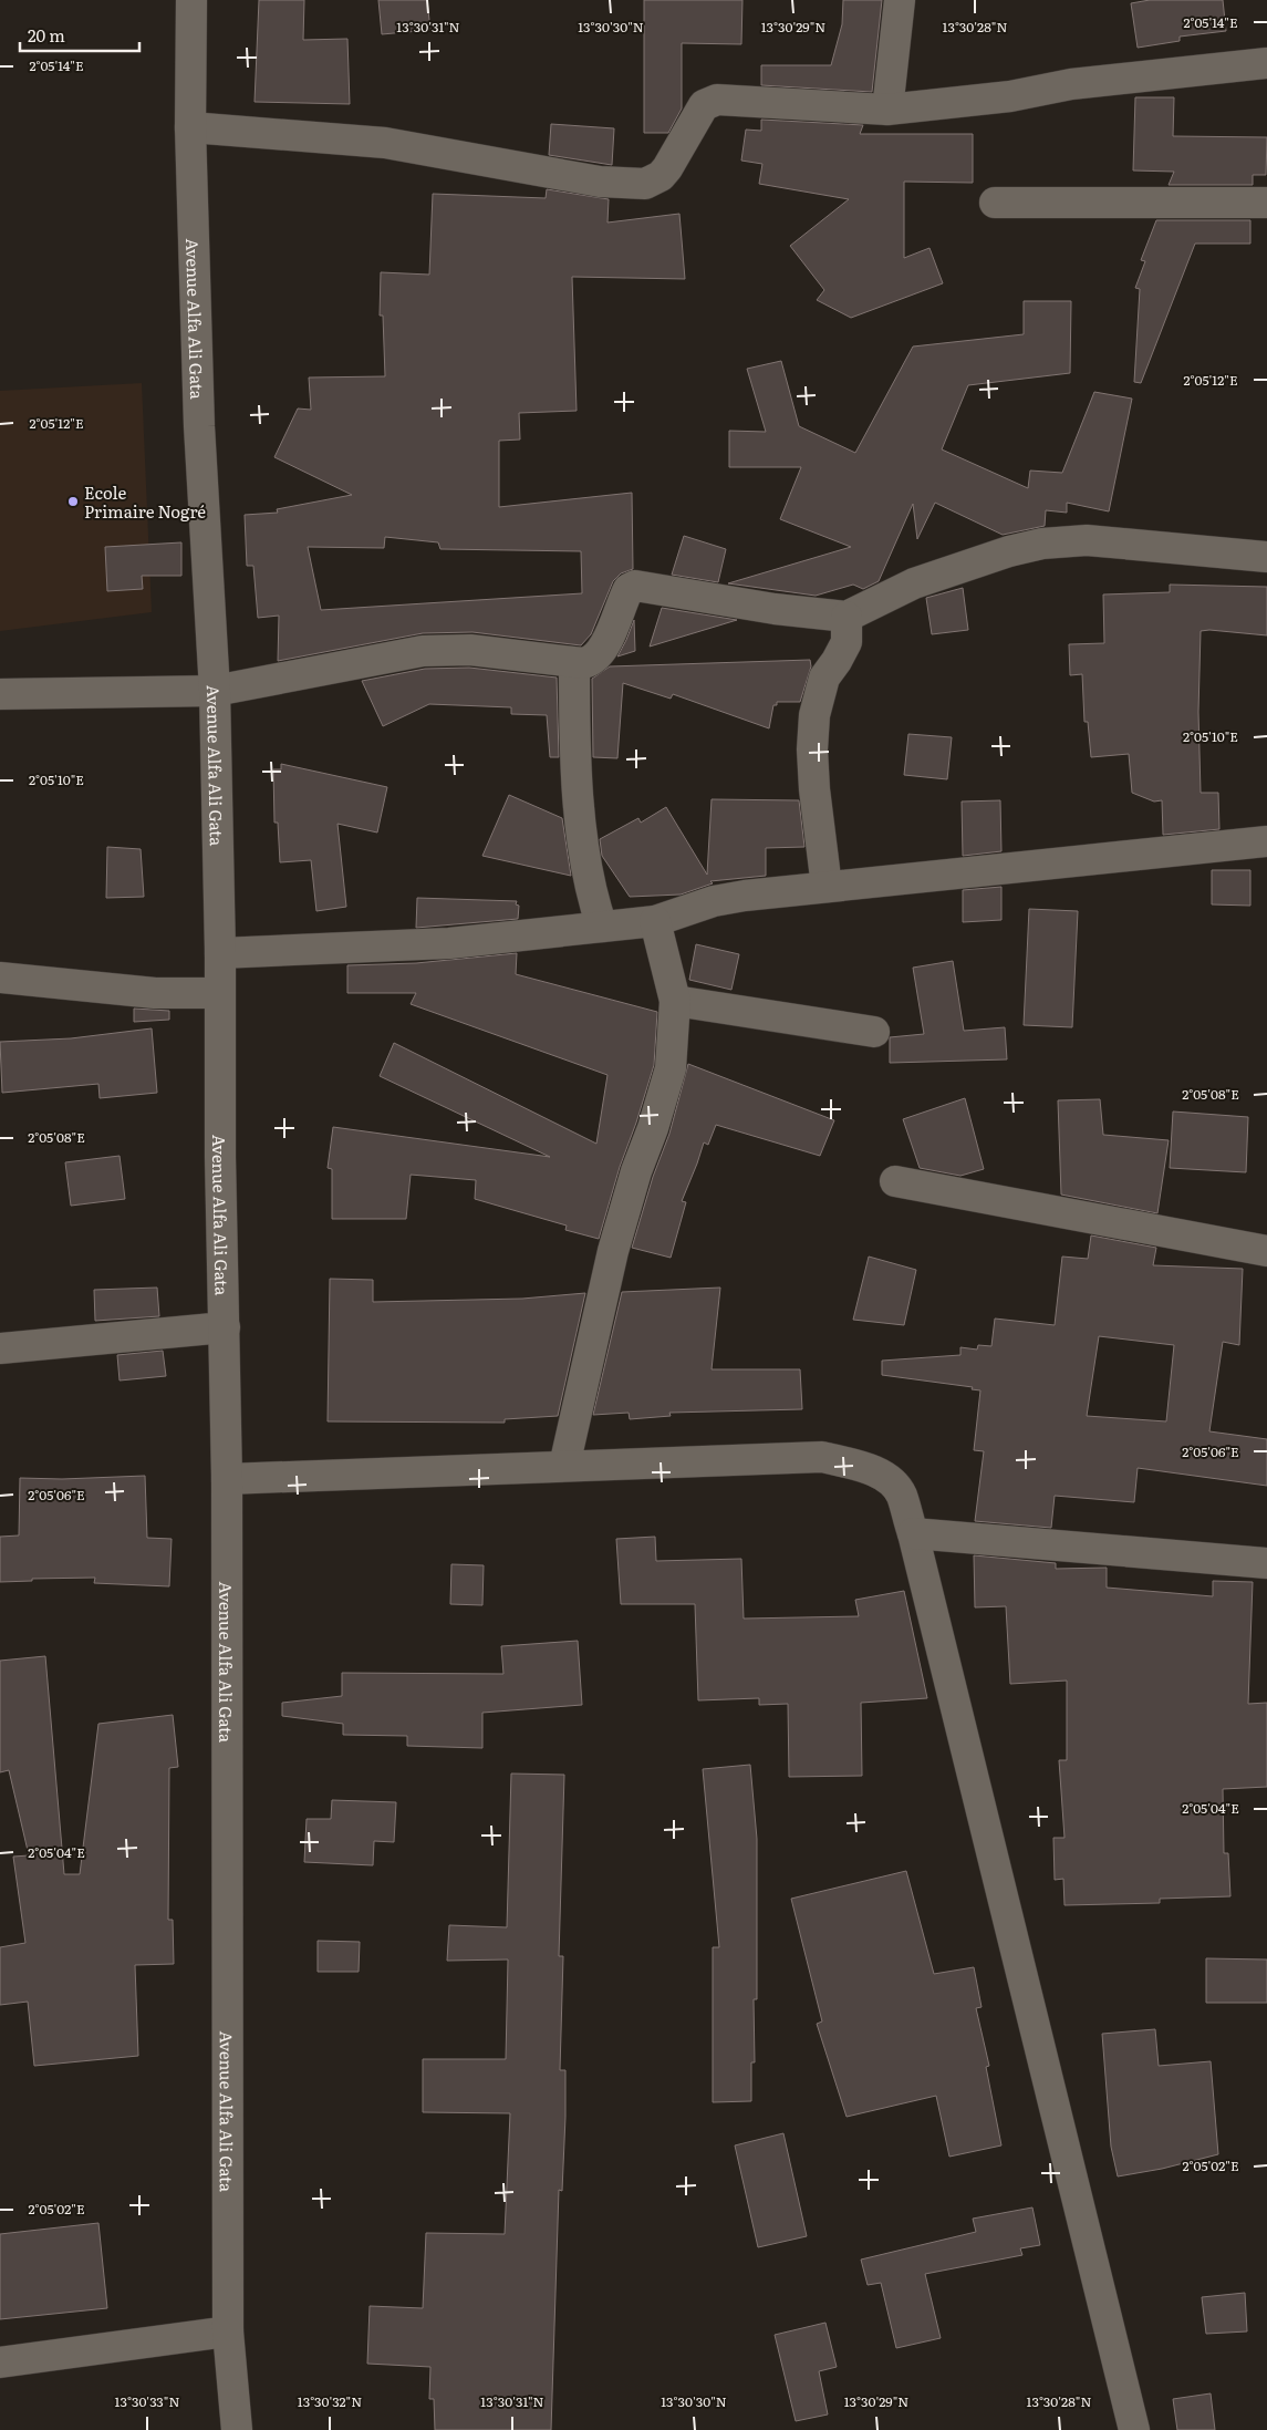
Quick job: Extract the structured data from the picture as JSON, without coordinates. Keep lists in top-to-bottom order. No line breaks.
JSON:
{"streets":{"street":["Avenue Alfa Ali Gata"]},"places":["Ecole Primaire Nogré"],"scale_bar":"20 m","coordinates":["2°05'14\"E","13°30'31\"N","13°30'30\"N","13°30'29\"N","13°30'28\"N","2°05'12\"E","2°05'10\"E","2°05'08\"E","2°05'06\"E","2°05'04\"E","2°05'02\"E","13°30'33\"N","13°30'32\"N"]}
